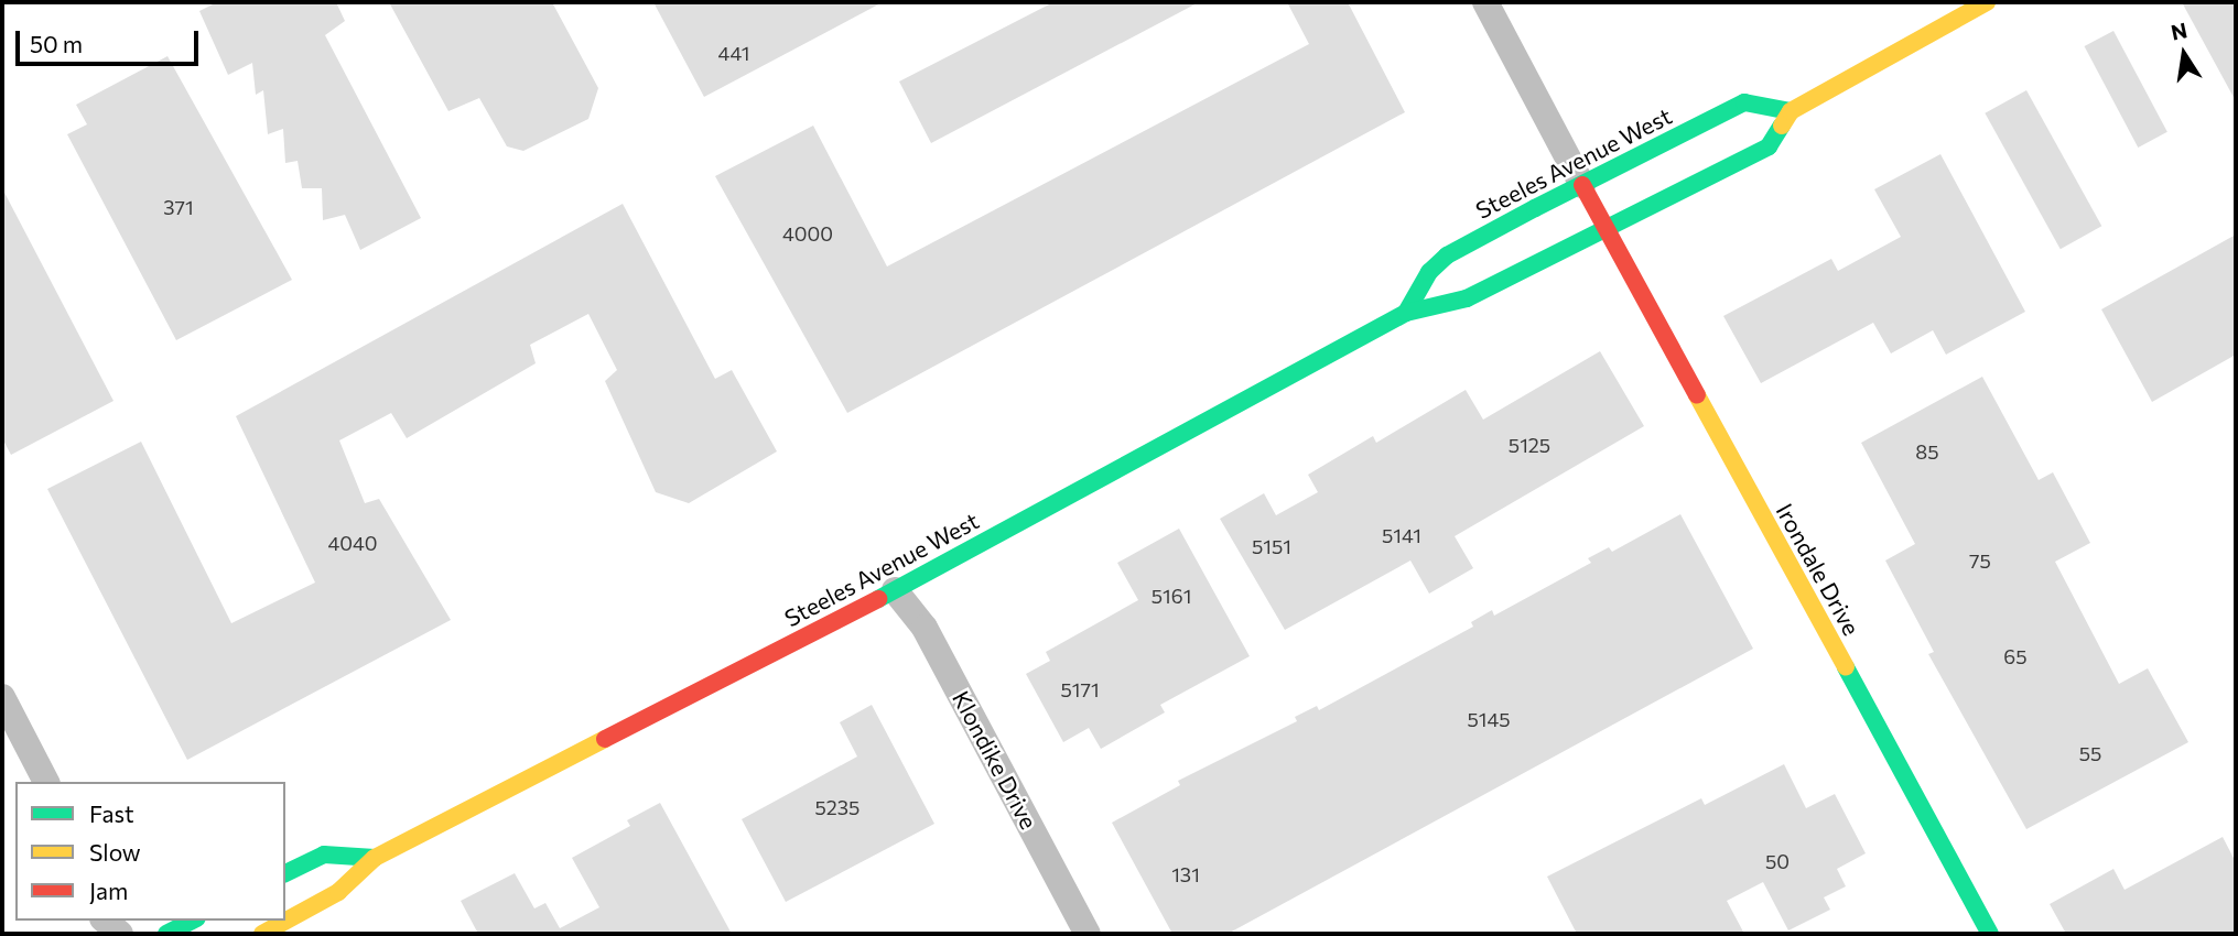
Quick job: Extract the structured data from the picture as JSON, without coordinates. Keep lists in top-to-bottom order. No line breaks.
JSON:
{"streets":{"main road":["Steeles Avenue West","Irondale Drive"],"street":["Klondike Drive"]},"crossings":[["Steeles Avenue West","Irondale Drive"],["Steeles Avenue West","Klondike Drive"]],"house_numbers":["441","371","4000","5125","85","5141","4040","5151","75","5161","65","5171","5145","55","5235","50","131"],"legend":["Fast","Slow","Jam"],"scale_bar":"50 m","north":"top"}
